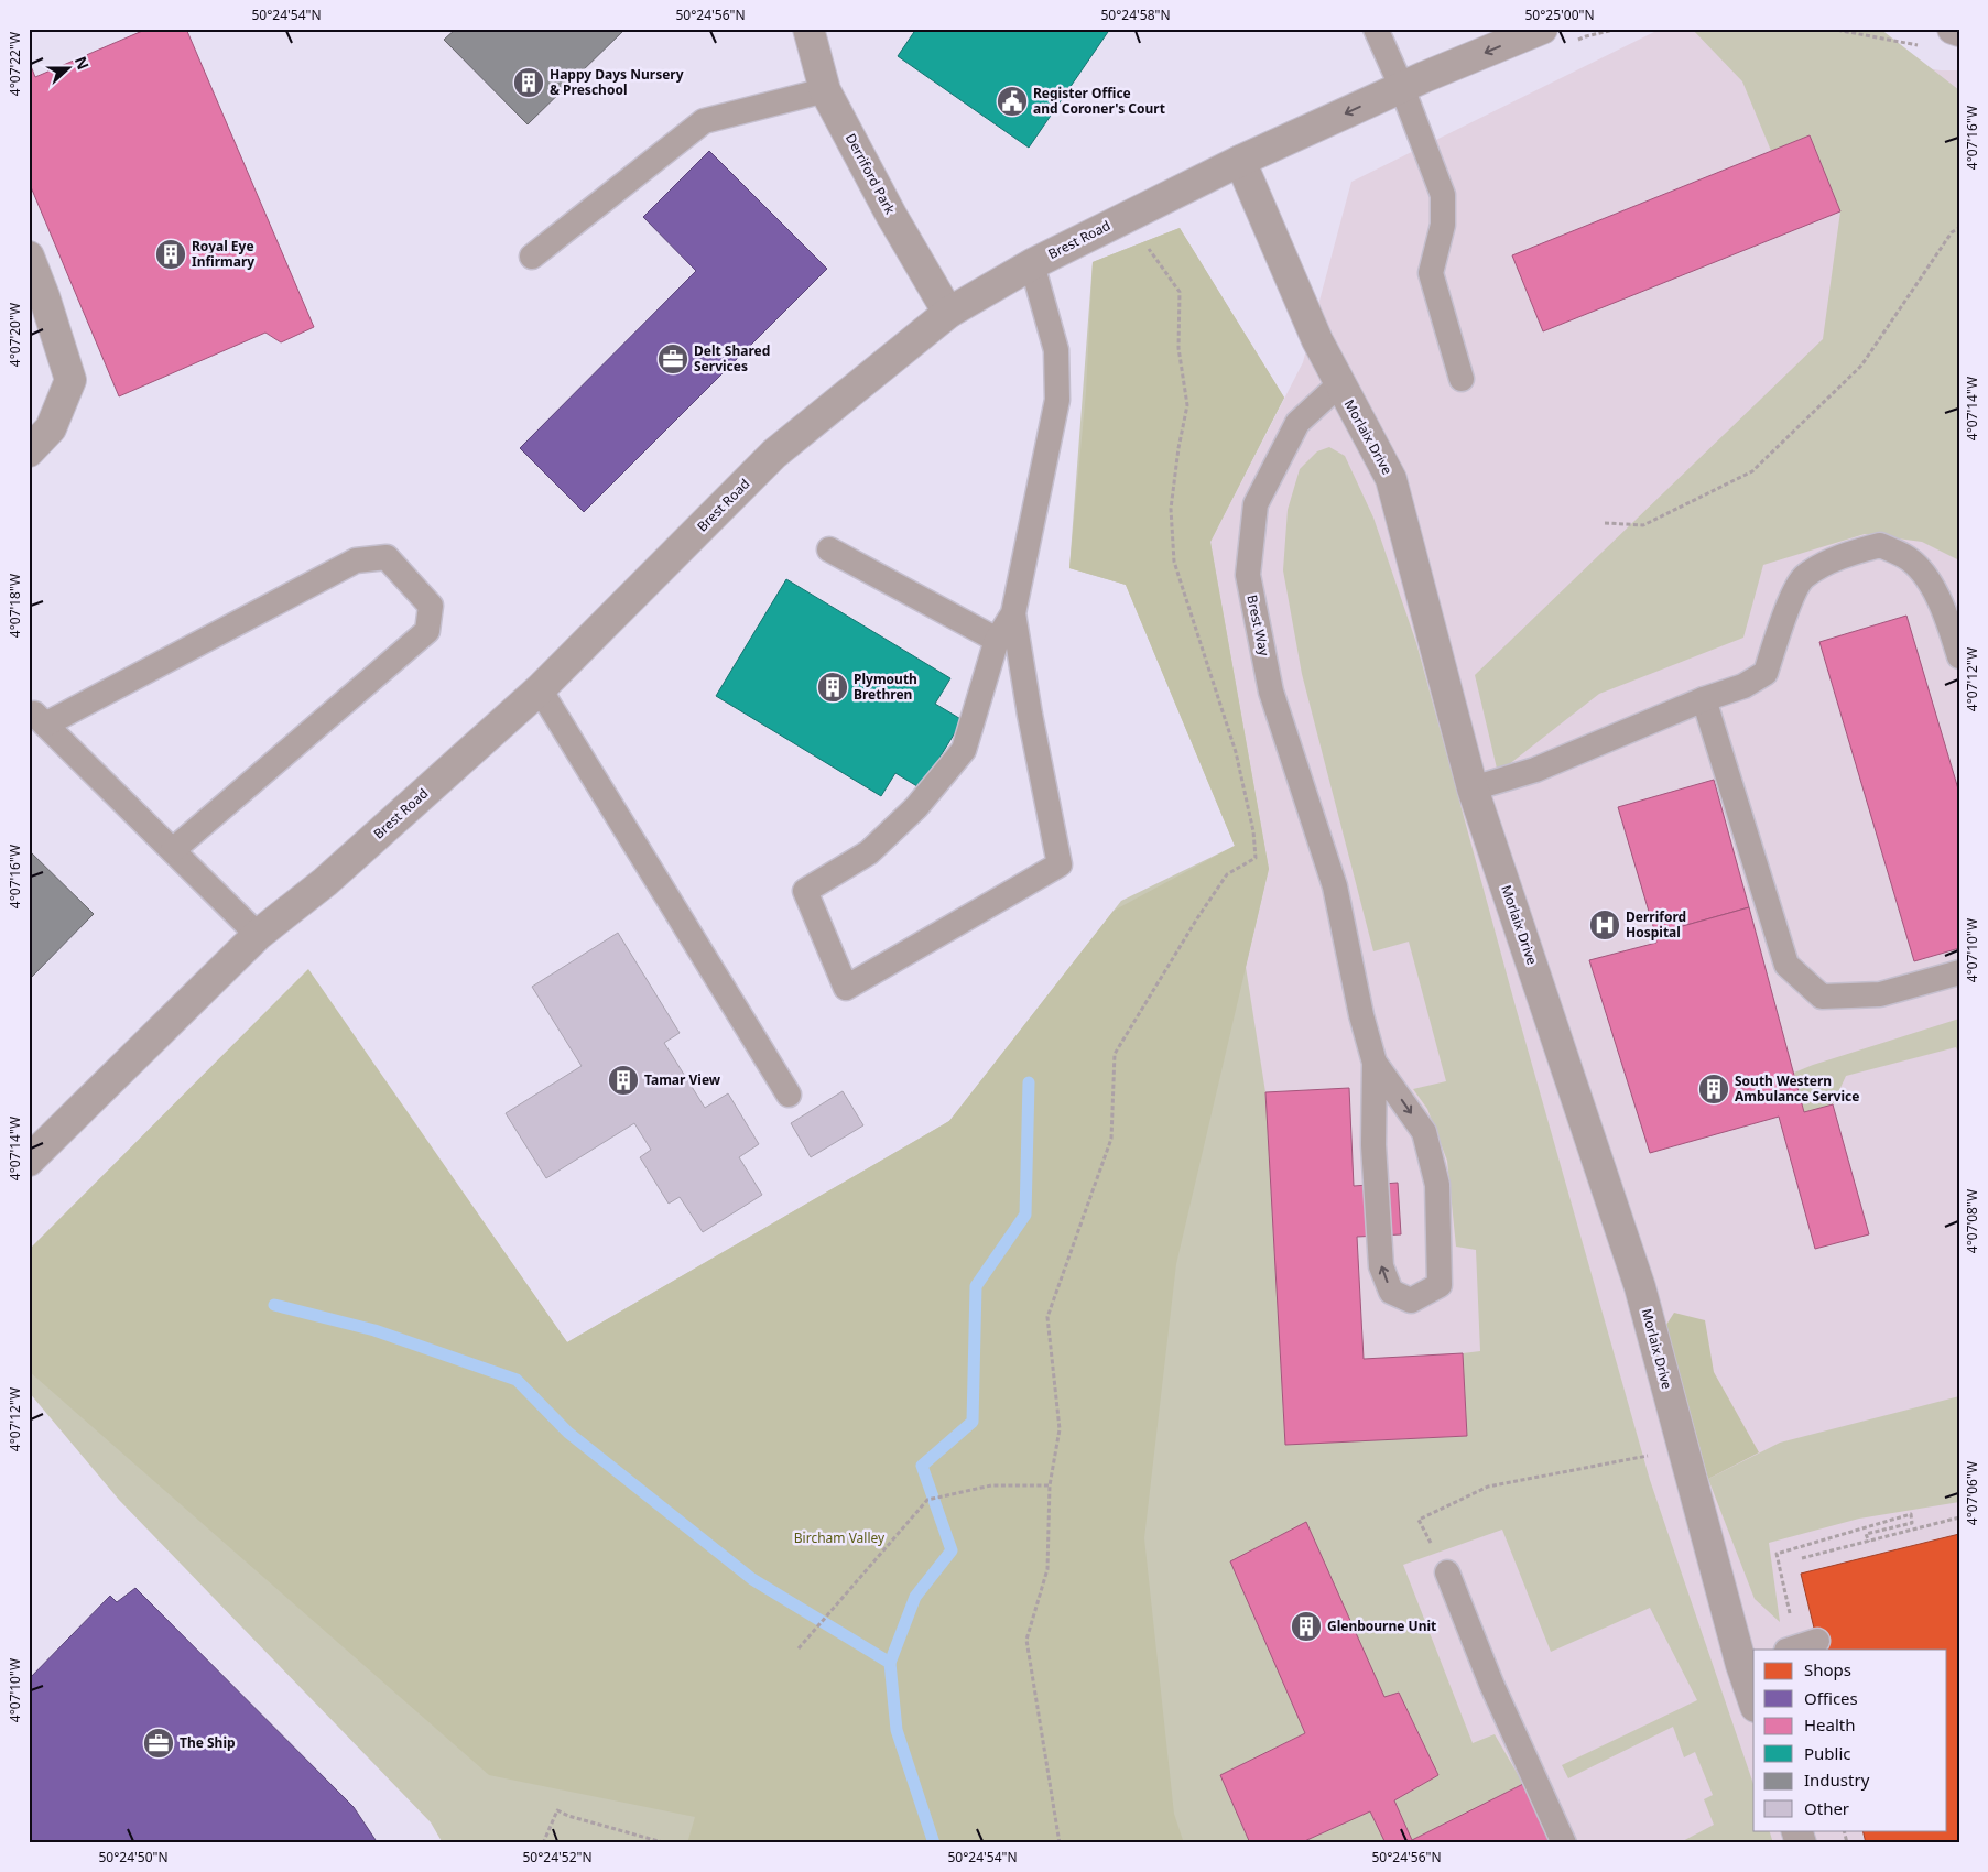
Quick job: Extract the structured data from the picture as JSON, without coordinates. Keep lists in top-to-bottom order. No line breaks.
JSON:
{"streets":{"street":["Derriford Park","Brest Road","Morlaix Drive"],"lane":["Brest Way"]},"crossings":[["Derriford Park","Brest Road"],["Brest Road","Morlaix Drive"],["Morlaix Drive","Brest Way"]],"parks":["Bircham Valley"],"places":{"building":["Happy Days Nursery & Preschool","Royal Eye Infirmary","Plymouth Brethren","Tamar View","South Western Ambulance Service","Glenbourne Unit"],"public building":["Register Office and Coroner's Court"],"office":["Delt Shared Services","The Ship"],"hospital":["Derriford Hospital"]},"legend":["Shops","Offices","Health","Public","Industry","Other"],"north":"right","coordinates":["50°24'54\"N","50°24'56\"N","50°24'58\"N","50°25'00\"N","4°07'22\"W","4°07'16\"W","4°07'20\"W","4°07'14\"W","4°07'18\"W","4°07'12\"W","4°07'10\"W","4°07'08\"W","4°07'06\"W","50°24'50\"N","50°24'52\"N"]}
